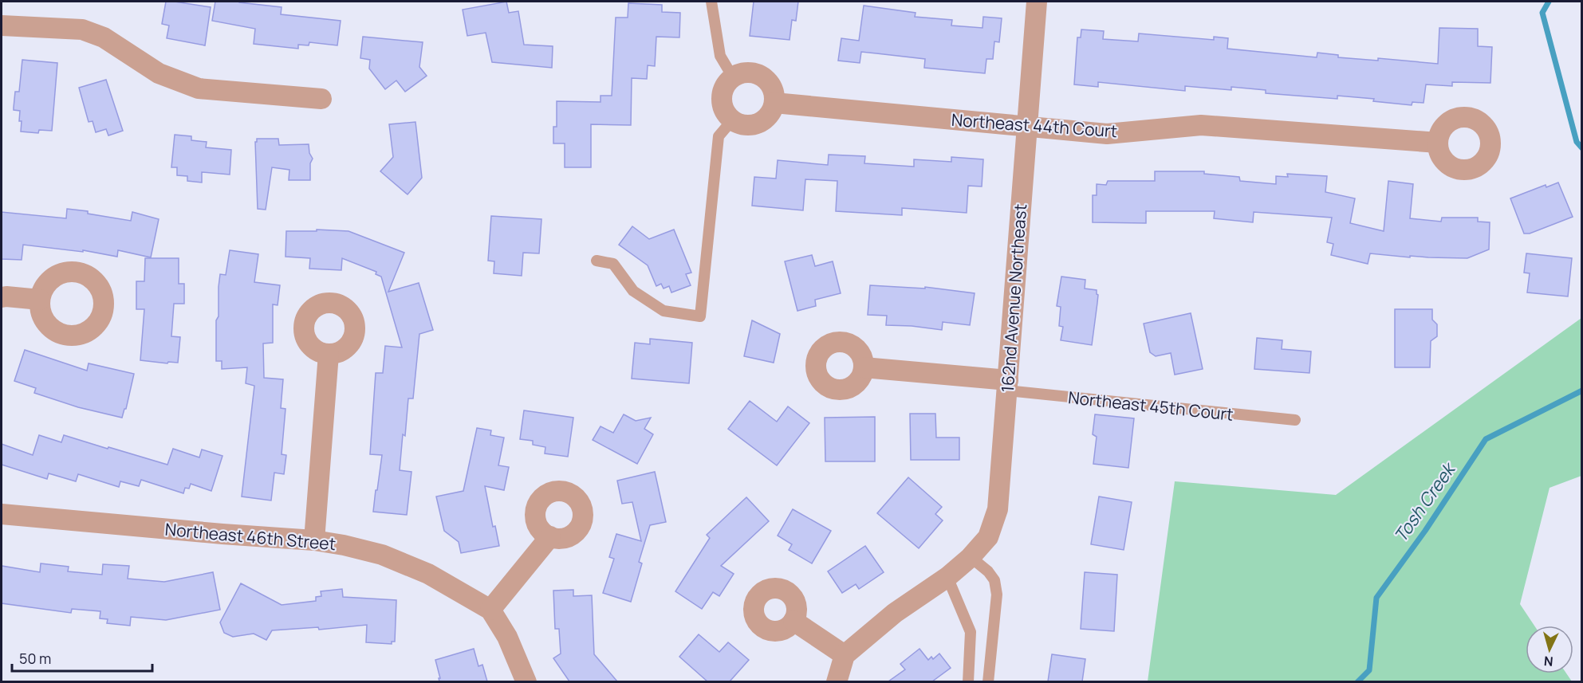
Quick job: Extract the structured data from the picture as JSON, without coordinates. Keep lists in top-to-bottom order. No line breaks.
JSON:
{"streets":{"street":["Northeast 44th Court","162nd Avenue Northeast","Northeast 45th Court","Northeast 46th Street"]},"crossings":[["Northeast 44th Court","162nd Avenue Northeast"],["162nd Avenue Northeast","Northeast 45th Court"]],"water":["Tosh Creek"],"scale_bar":"50 m","north":"bottom"}
